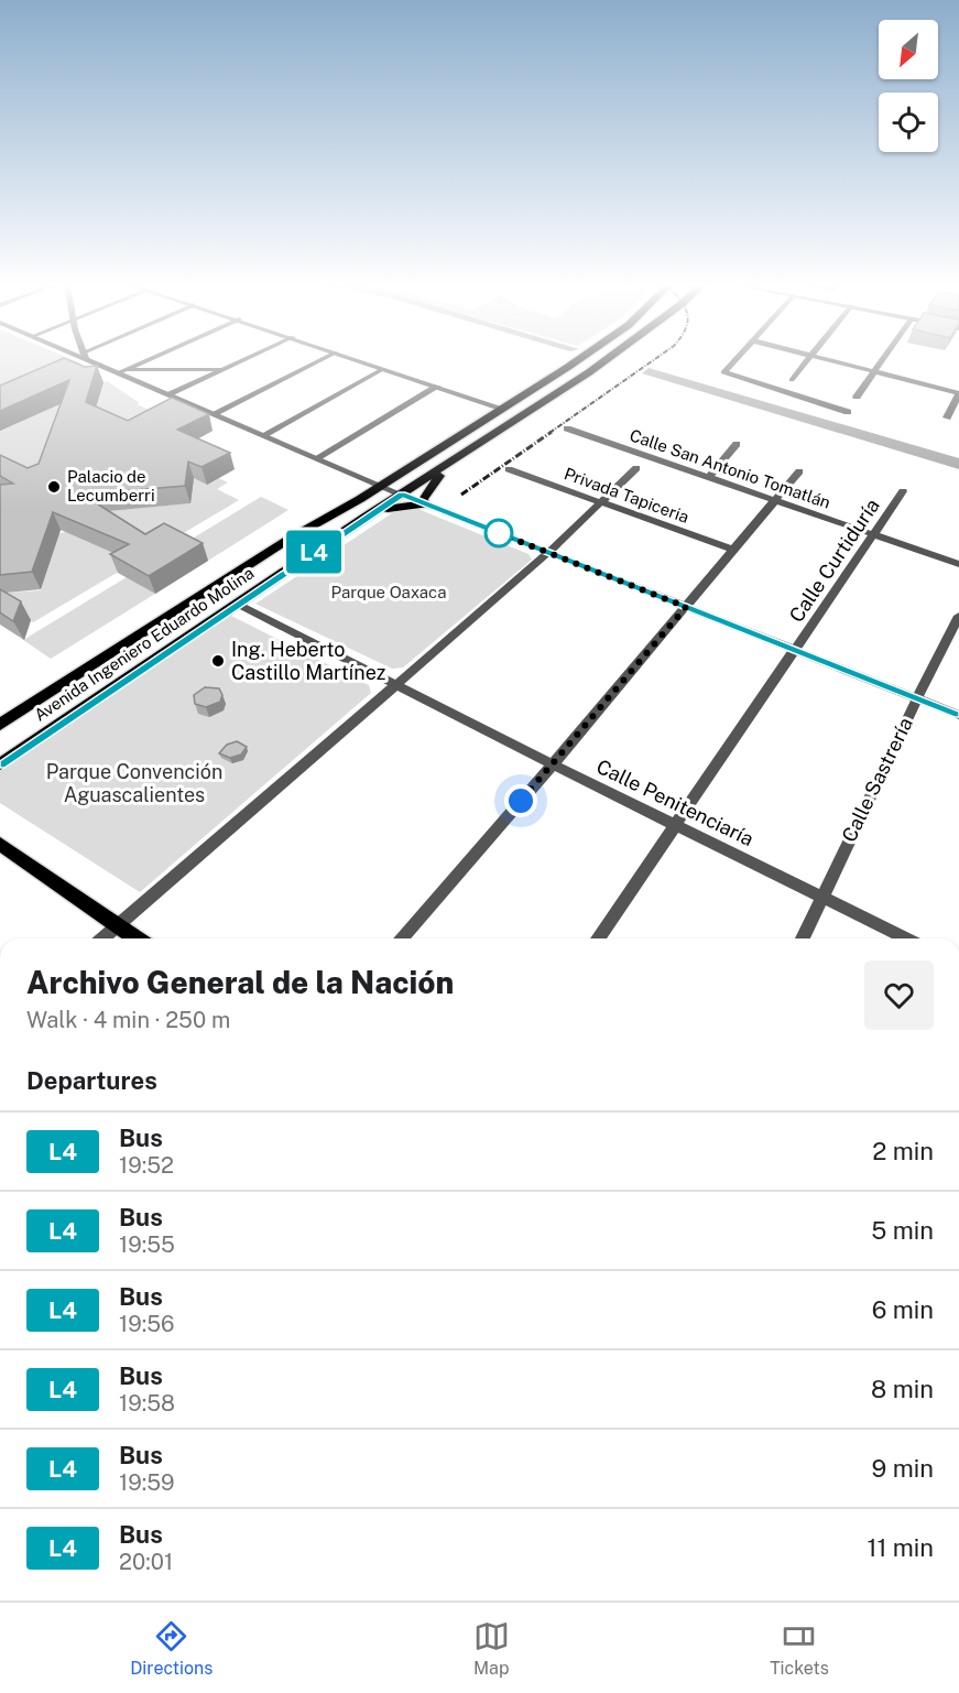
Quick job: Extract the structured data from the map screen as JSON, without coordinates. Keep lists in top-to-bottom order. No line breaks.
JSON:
{"streets":{"main road":["Avenida Ingeniero Eduardo Molina"],"street":["Calle San Antonio Tomatlán","Privada Tapiceria","Calle Curtiduría","Calle Sastrería","Calle Penitenciaría"]},"crossings":[["Calle San Antonio Tomatlán","Calle Curtiduría"],["Calle Curtiduría","Calle Penitenciaría"],["Avenida Ingeniero Eduardo Molina","Calle Penitenciaría"],["Calle Sastrería","Calle Penitenciaría"]],"parks":["Parque Oaxaca","Parque Convención Aguascalientes"],"places":["Palacio de Lecumberri","Ing. Heberto Castillo Martínez"],"lines":["bus line L4"],"north":"bottom left","page":{"on_map":"L4","heading":[["Archivo General de la Nación","Walk · 4 min · 250 m"],"Departures"],"list":[{"mark":"L4","name":"Bus","note":"19:52","value":"2 min"},{"mark":"L4","name":"Bus","note":"19:55","value":"5 min"},{"mark":"L4","name":"Bus","note":"19:56","value":"6 min"},{"mark":"L4","name":"Bus","note":"19:58","value":"8 min"},{"mark":"L4","name":"Bus","note":"19:59","value":"9 min"},{"mark":"L4","name":"Bus","note":"20:01","value":"11 min"}],"tabs":["Directions","Map","Tickets"]}}
